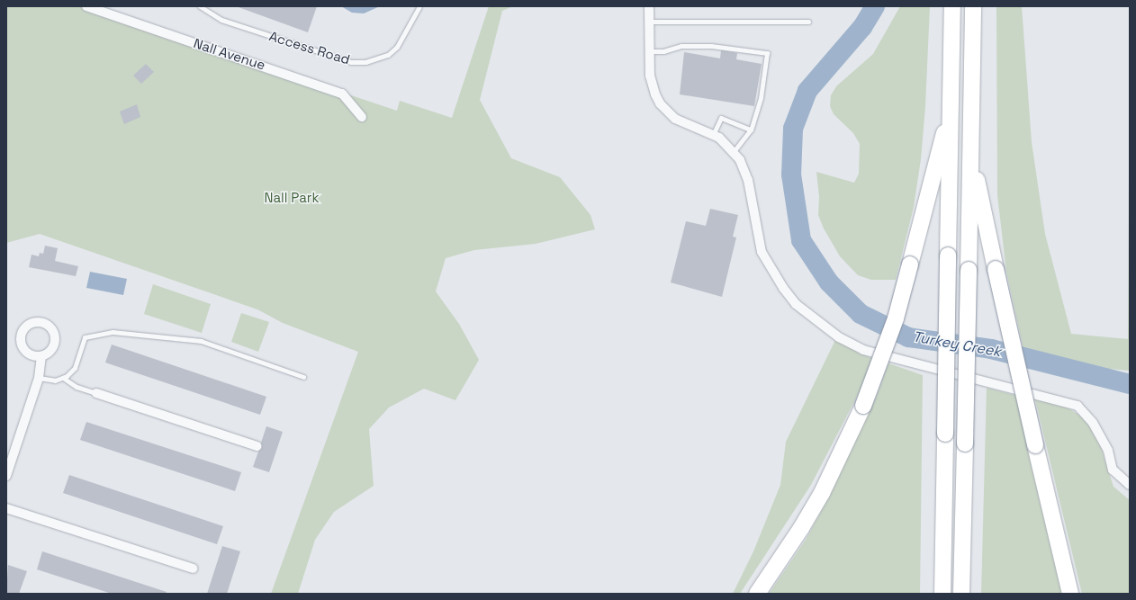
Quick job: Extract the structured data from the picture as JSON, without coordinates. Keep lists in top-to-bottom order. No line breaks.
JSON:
{"streets":{"street":["Nall Avenue"],"lane":["Access Road"]},"water":["Turkey Creek"],"parks":["Nall Park"]}
